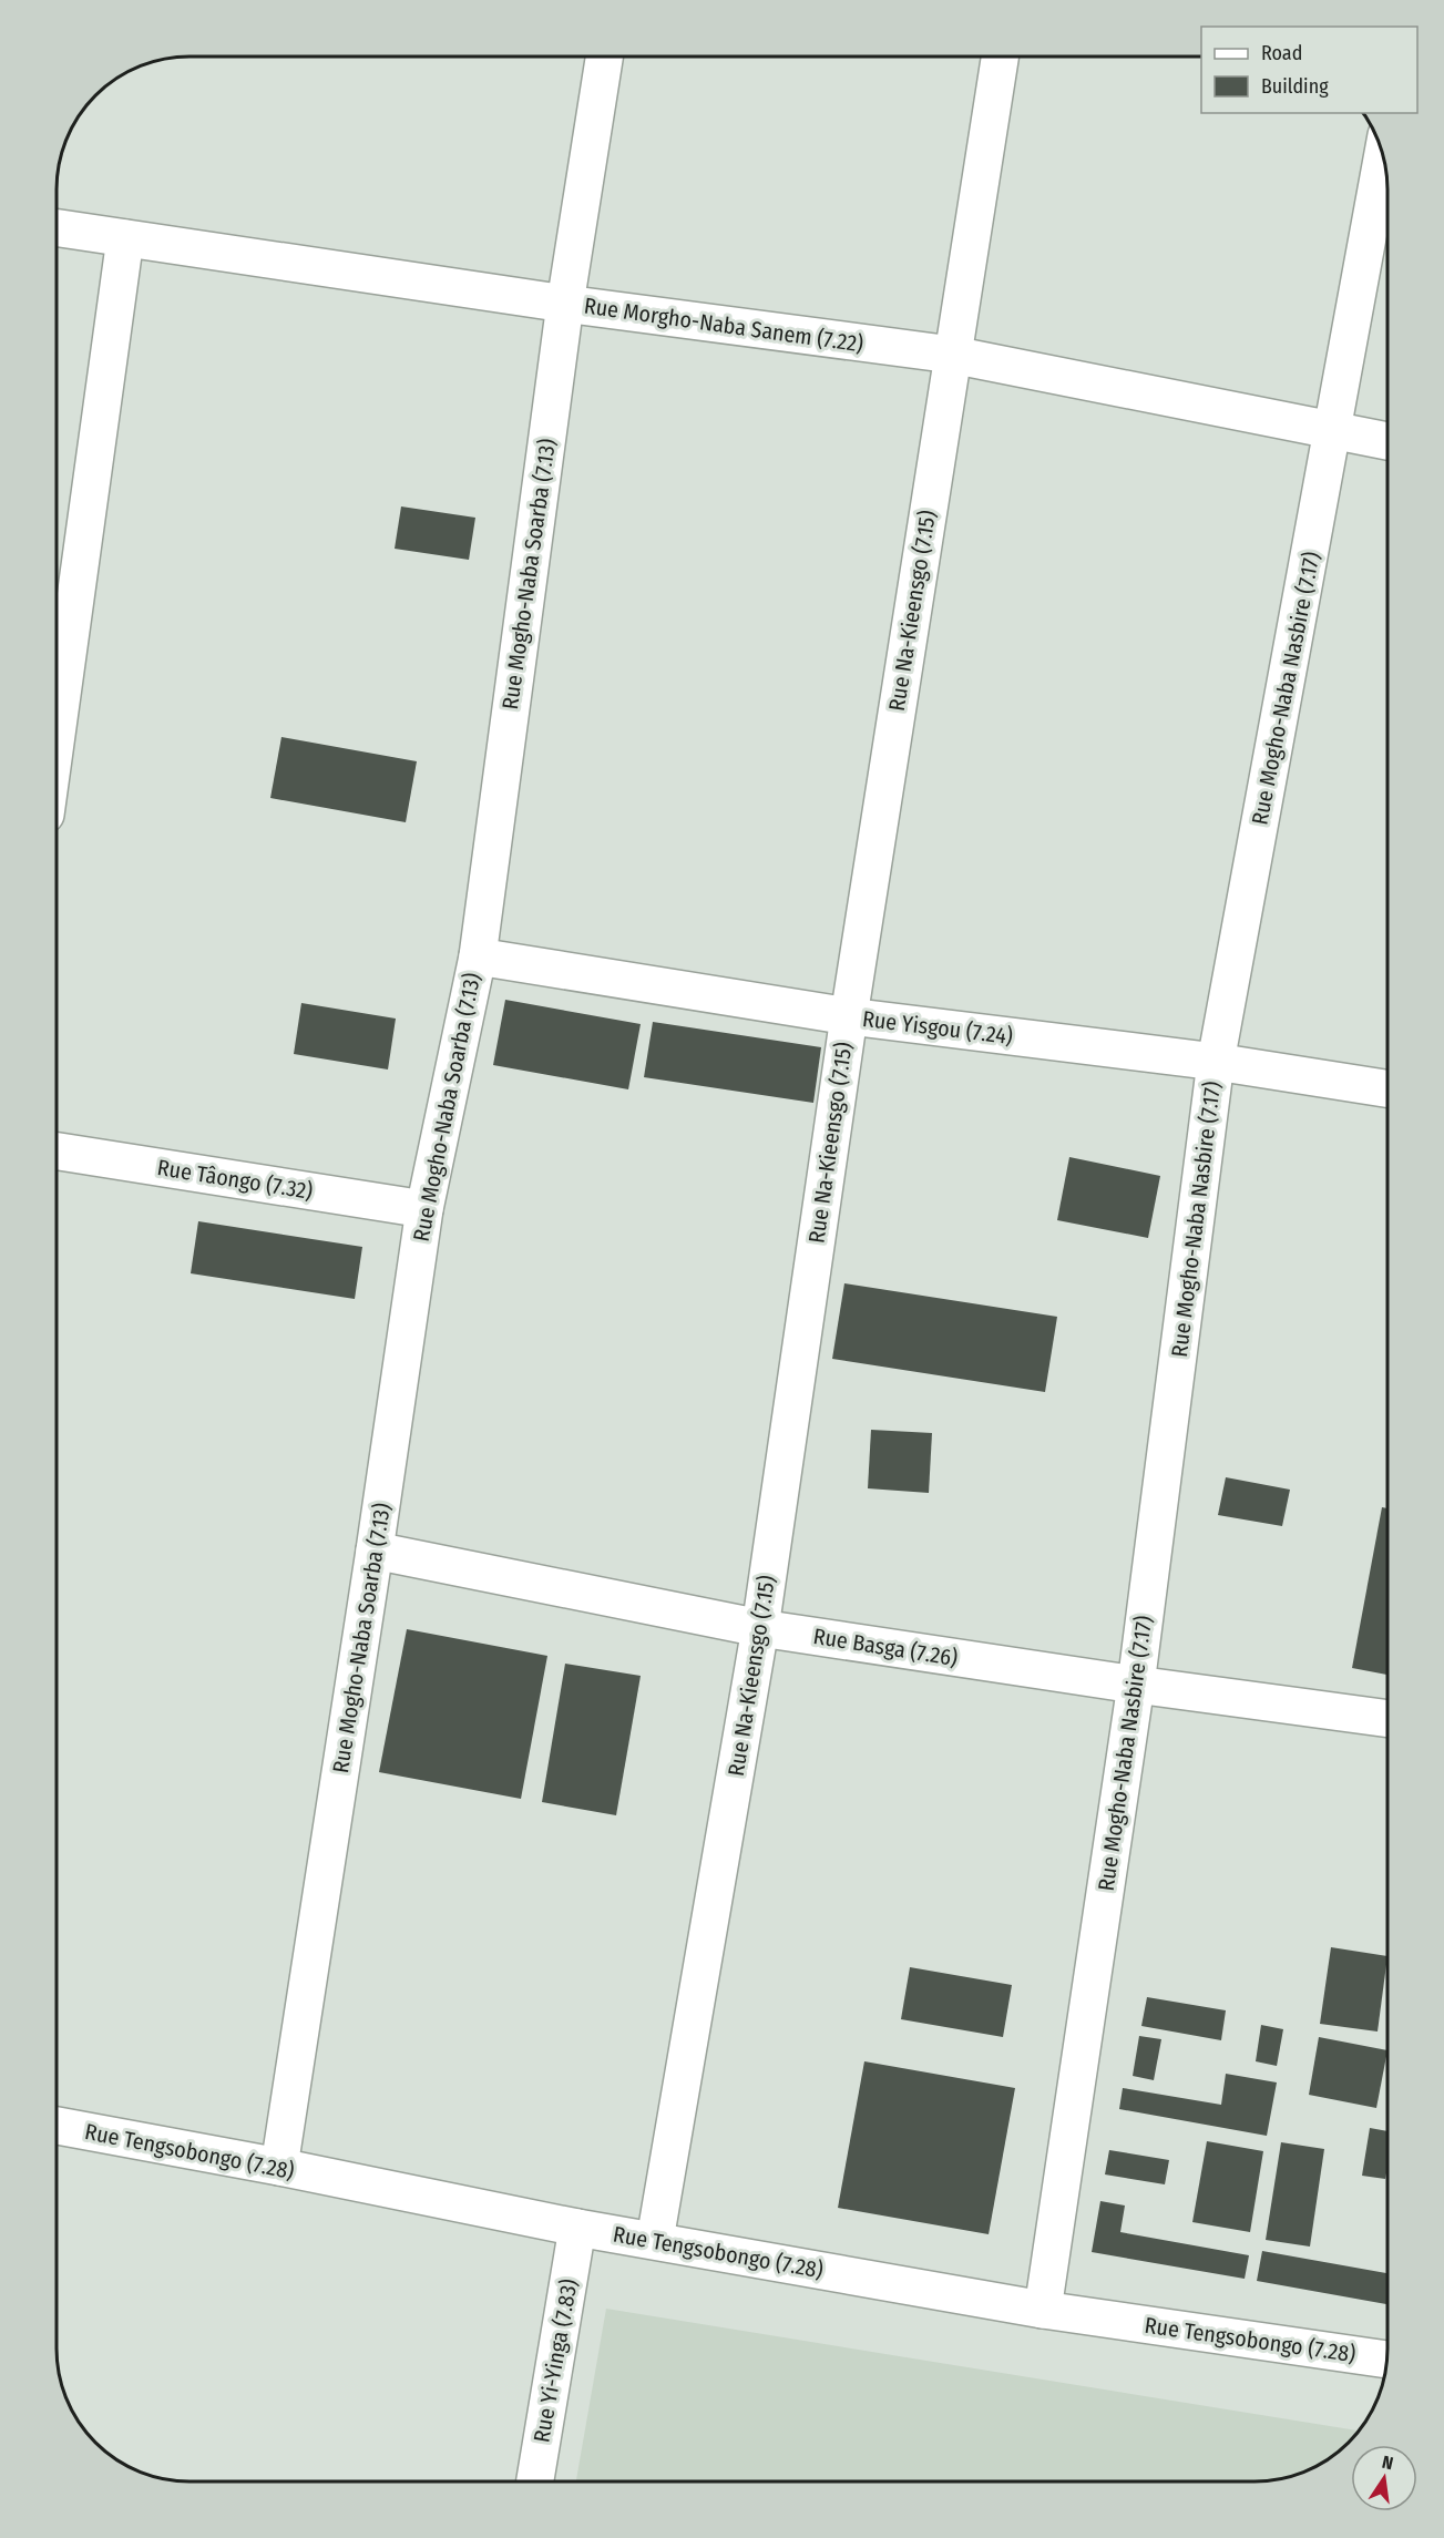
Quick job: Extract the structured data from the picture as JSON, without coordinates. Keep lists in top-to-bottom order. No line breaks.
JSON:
{"streets":{"street":["Rue Morgho-Naba Sanem (7.22)","Rue Mogho-Naba Soarba (7.13)","Rue Na-Kieensgo (7.15)","Rue Mogho-Naba Nasbire (7.17)","Rue Yisgou (7.24)","Rue Tâongo (7.32)","Rue Basga (7.26)","Rue Tengsobongo (7.28)","Rue Yi-Yinga (7.83)"]},"crossings":[["Rue Morgho-Naba Sanem (7.22)","Rue Mogho-Naba Soarba (7.13)"],["Rue Morgho-Naba Sanem (7.22)","Rue Na-Kieensgo (7.15)"],["Rue Morgho-Naba Sanem (7.22)","Rue Mogho-Naba Nasbire (7.17)"],["Rue Mogho-Naba Soarba (7.13)","Rue Yisgou (7.24)"],["Rue Mogho-Naba Soarba (7.13)","Rue Tâongo (7.32)"],["Rue Mogho-Naba Soarba (7.13)","Rue Basga (7.26)"],["Rue Mogho-Naba Soarba (7.13)","Rue Tengsobongo (7.28)"],["Rue Na-Kieensgo (7.15)","Rue Yisgou (7.24)"],["Rue Na-Kieensgo (7.15)","Rue Basga (7.26)"],["Rue Na-Kieensgo (7.15)","Rue Tengsobongo (7.28)"],["Rue Mogho-Naba Nasbire (7.17)","Rue Yisgou (7.24)"],["Rue Mogho-Naba Nasbire (7.17)","Rue Basga (7.26)"],["Rue Mogho-Naba Nasbire (7.17)","Rue Tengsobongo (7.28)"],["Rue Tengsobongo (7.28)","Rue Yi-Yinga (7.83)"]],"legend":["Road","Building"],"north":"top"}
